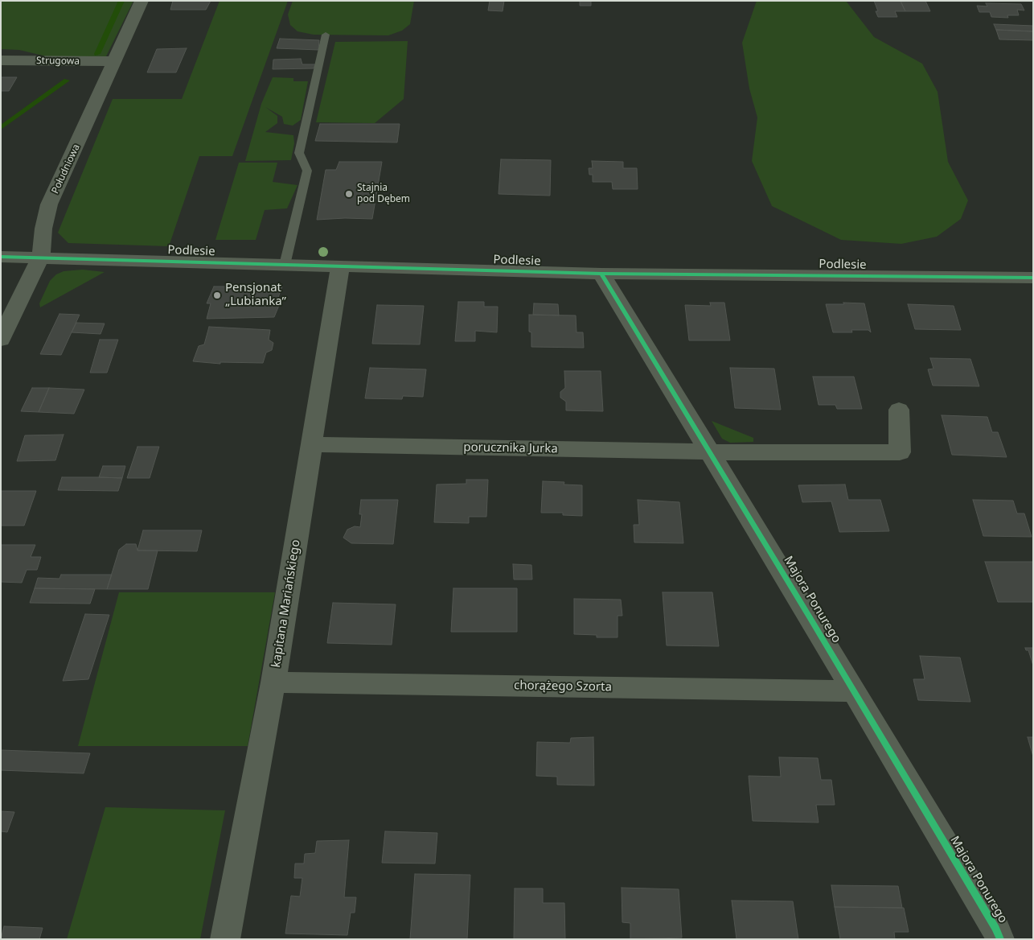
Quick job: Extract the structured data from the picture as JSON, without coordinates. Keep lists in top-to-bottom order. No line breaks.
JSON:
{"streets":{"street":["Strugowa","Południowa","Podlesie","porucznika Jurka","Majora Ponurego","kapitana Mariańskiego","chorążego Szorta"]},"crossings":[["Strugowa","Południowa"],["Południowa","Podlesie"],["Podlesie","Majora Ponurego"],["Podlesie","kapitana Mariańskiego"],["porucznika Jurka","Majora Ponurego"],["porucznika Jurka","kapitana Mariańskiego"],["Majora Ponurego","chorążego Szorta"],["kapitana Mariańskiego","chorążego Szorta"]],"places":["Stajnia pod Dębem","Pensjonat „Lubianka”"]}
